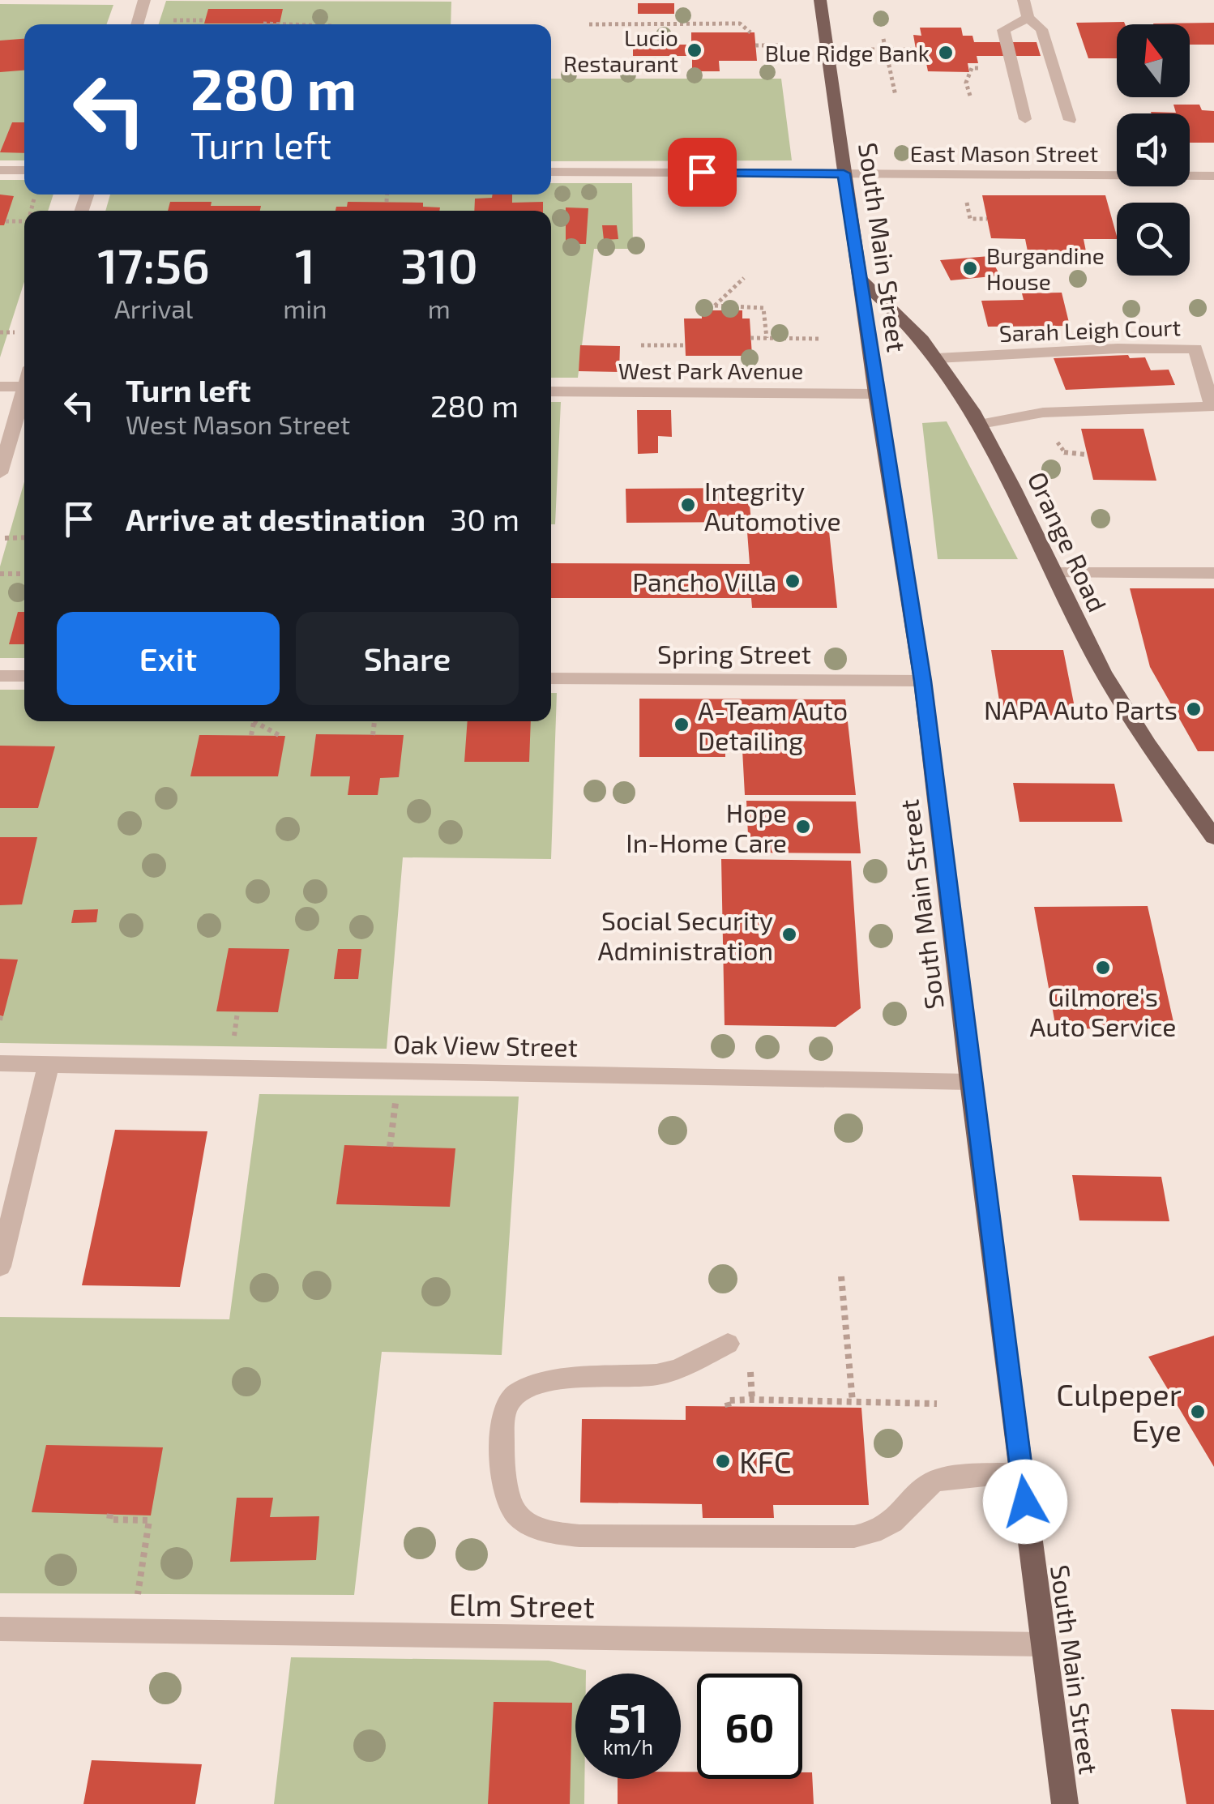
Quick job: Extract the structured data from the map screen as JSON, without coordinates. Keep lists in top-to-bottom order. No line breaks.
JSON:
{"streets":{"main road":["South Main Street","Orange Road"],"street":["East Mason Street","Sarah Leigh Court","West Park Avenue","Spring Street","Oak View Street","Elm Street"]},"crossings":[["East Mason Street","South Main Street"],["South Main Street","West Park Avenue"],["South Main Street","Orange Road"],["South Main Street","Spring Street"],["South Main Street","Oak View Street"],["South Main Street","Elm Street"],["Sarah Leigh Court","Orange Road"]],"places":["Lucio Restaurant","Blue Ridge Bank","Burgandine House","Integrity Automotive","Pancho Villa","NAPA Auto Parts","A-Team Auto Detailing","Hope In-Home Care","Social Security Administration","Gilmore's Auto Service","Culpeper Eye","KFC"],"north":"top","page":{"turn":["280 m","Turn left"],"eta":["17:56","Arrival","1","min","310","m"],"list":[{"name":"Turn left","note":"West Mason Street","value":"280 m"},{"name":"Arrive at destination","value":"30 m"}],"buttons":["Exit","Share"],"speed":"51 km/h","limit":"60"}}
